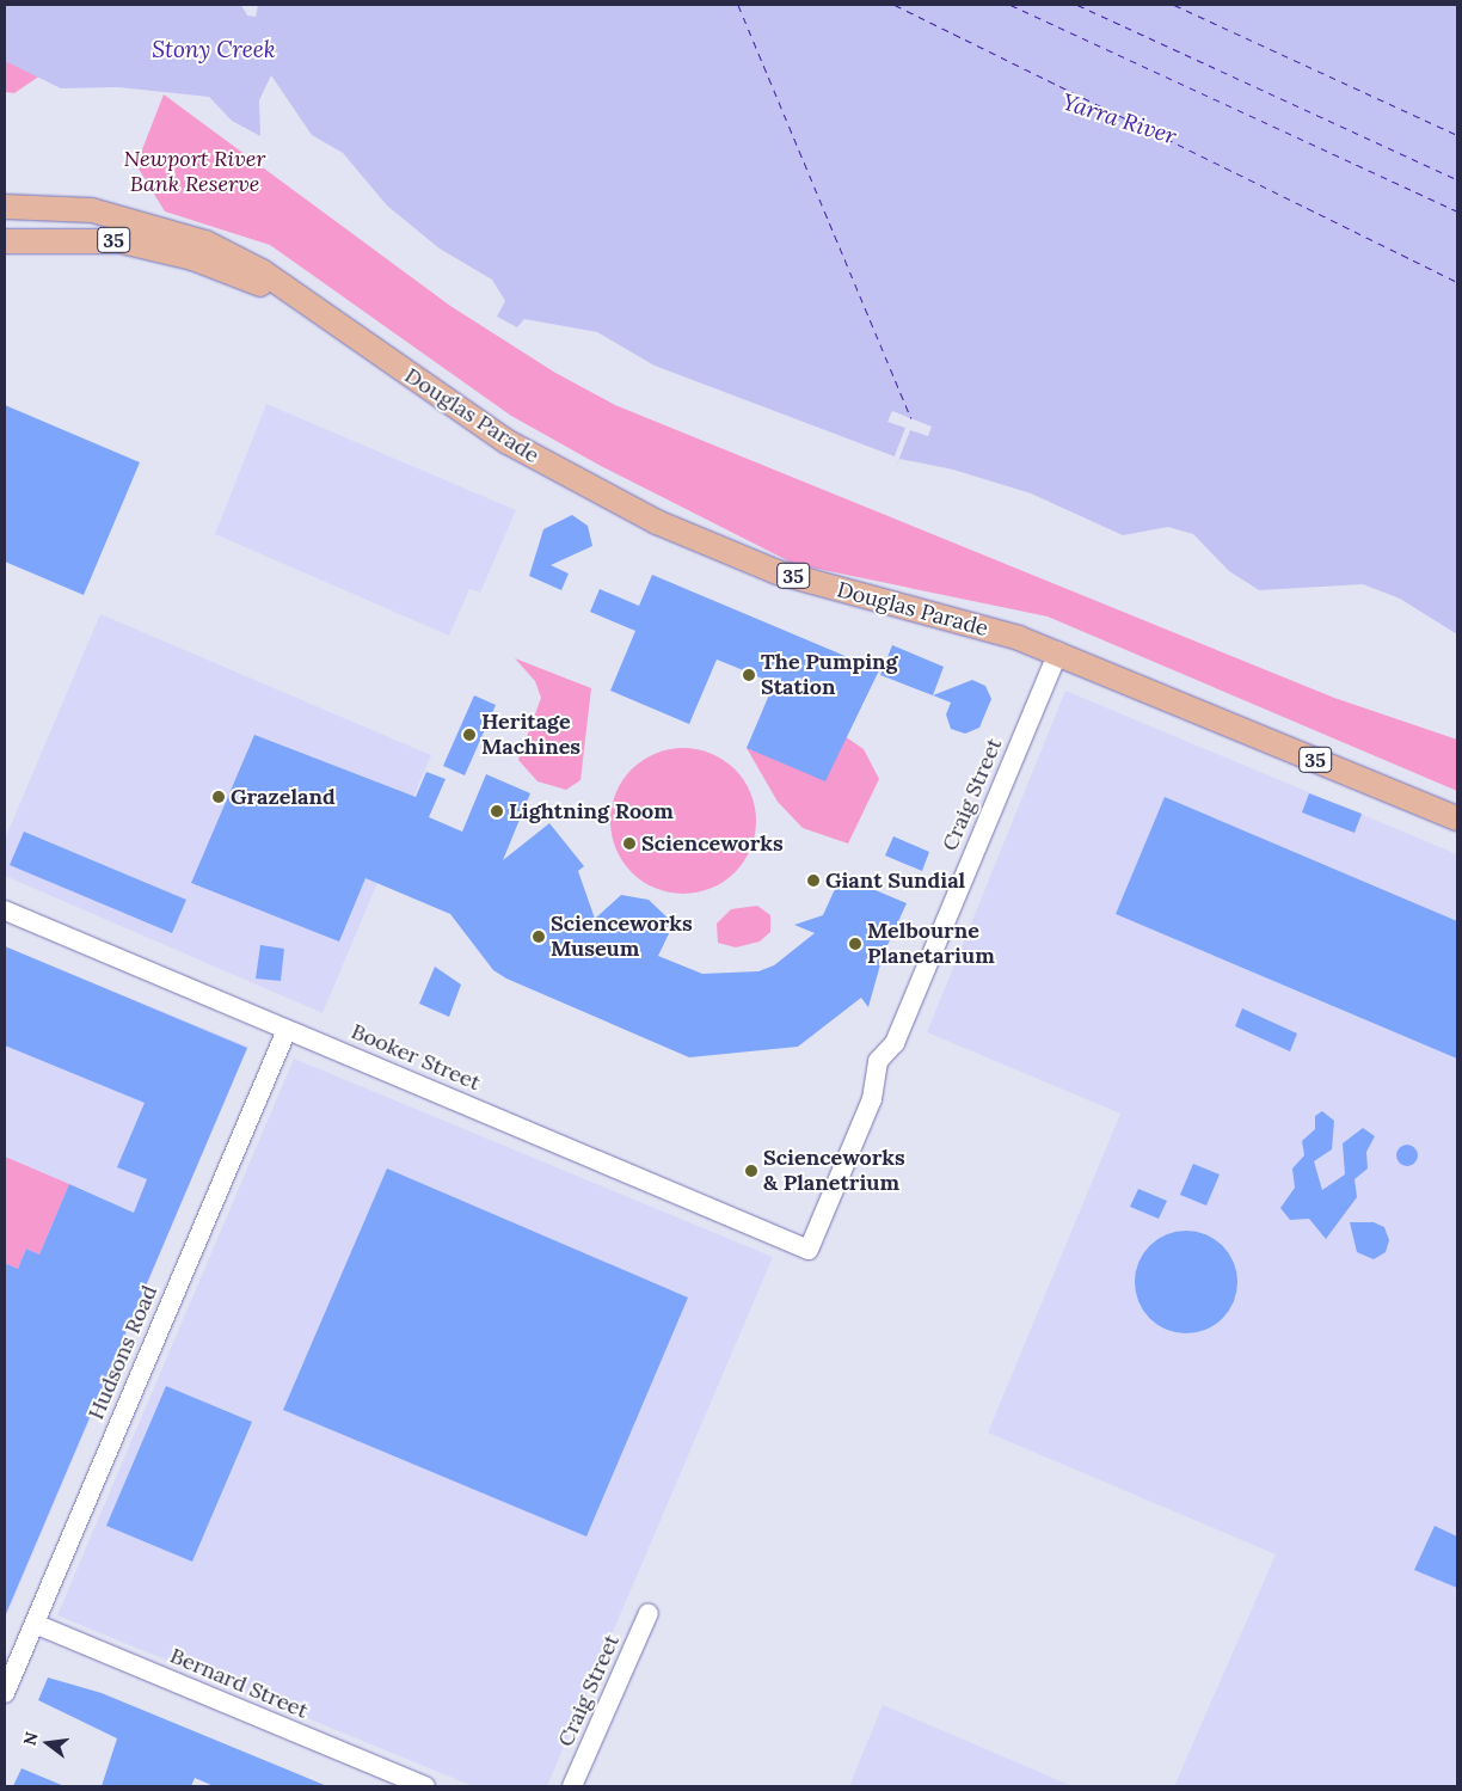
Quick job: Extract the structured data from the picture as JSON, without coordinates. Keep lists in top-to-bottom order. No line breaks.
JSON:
{"streets":{"main road":["35","Douglas Parade"],"street":["Craig Street","Booker Street","Hudsons Road","Bernard Street"]},"crossings":[["Douglas Parade","Craig Street"],["Craig Street","Booker Street"],["Booker Street","Hudsons Road"],["Hudsons Road","Bernard Street"]],"water":["Stony Creek","Yarra River"],"parks":["Newport River Bank Reserve"],"places":["The Pumping Station","Heritage Machines","Grazeland","Lightning Room","Scienceworks","Giant Sundial","Scienceworks Museum","Melbourne Planetarium","Scienceworks & Planetrium"],"north":"left"}
